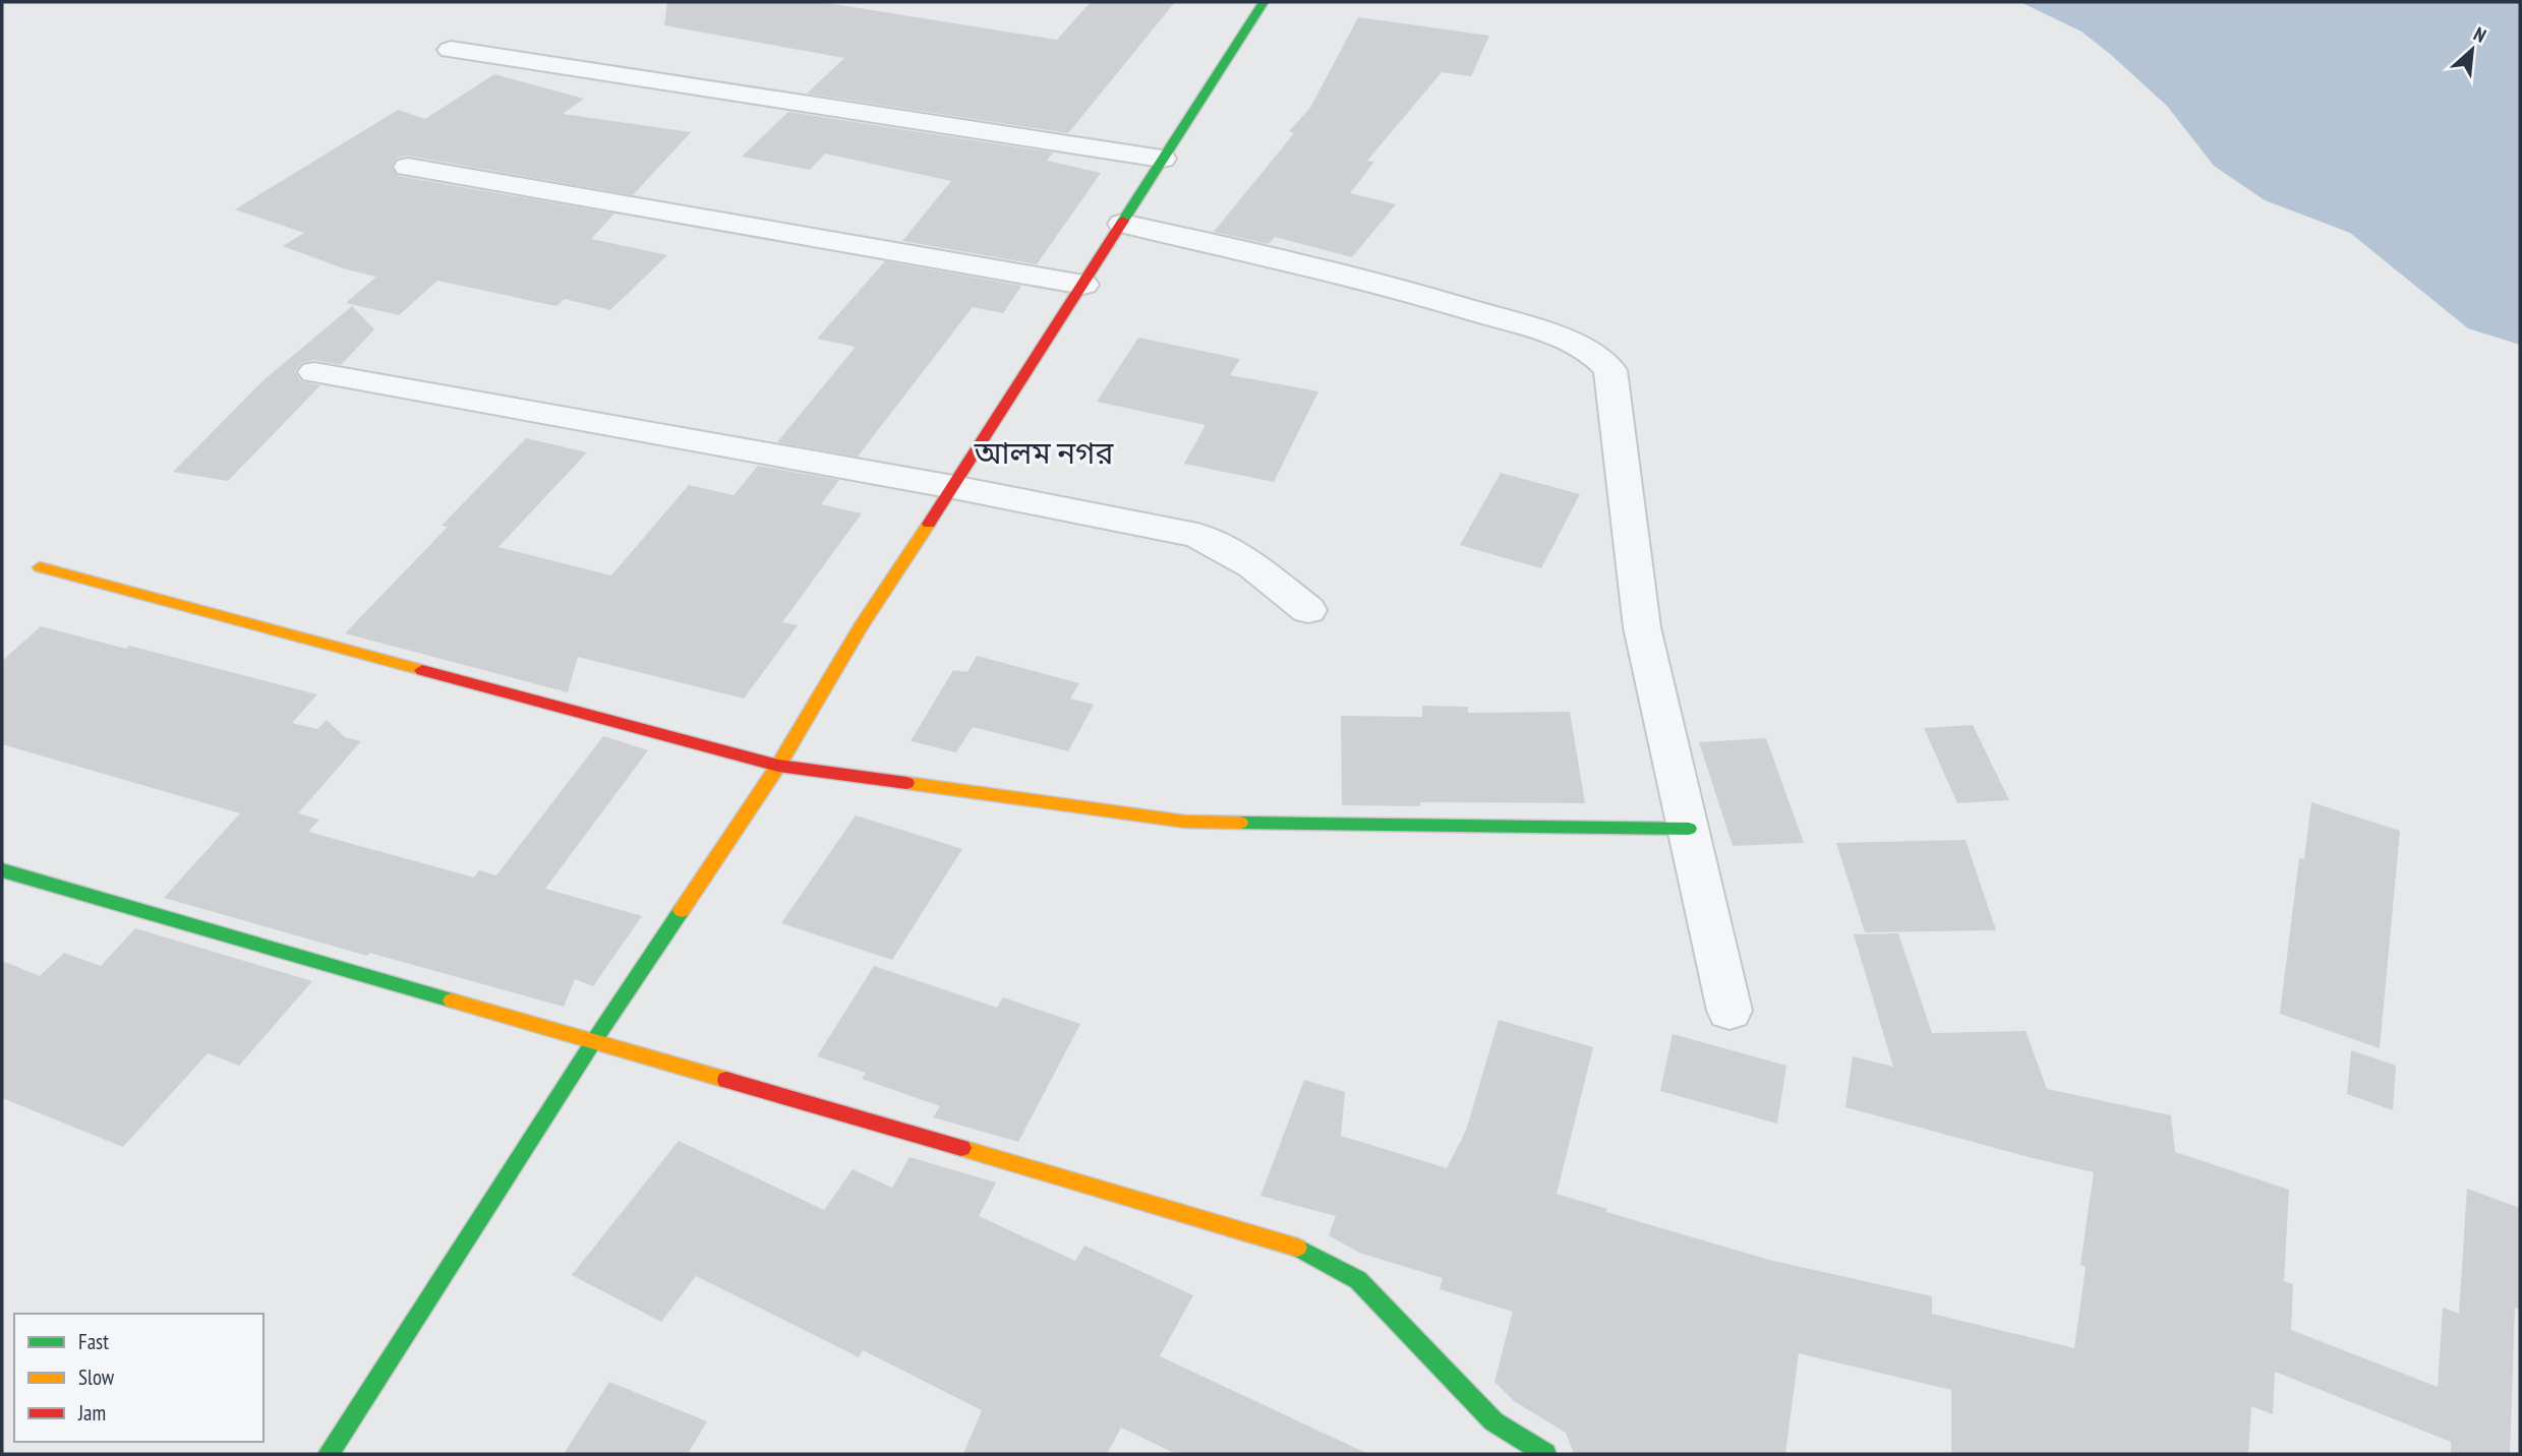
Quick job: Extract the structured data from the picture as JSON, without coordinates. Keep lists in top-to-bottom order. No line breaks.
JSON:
{"districts":["আলম নগর"],"legend":["Fast","Slow","Jam"],"north":"top right"}
